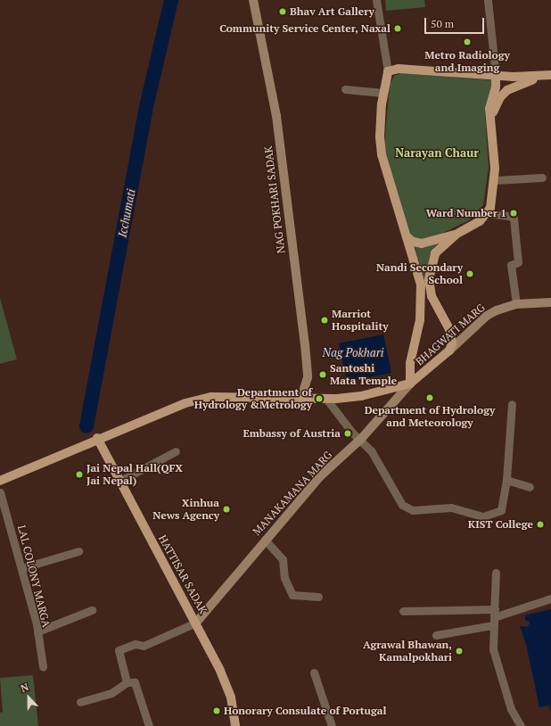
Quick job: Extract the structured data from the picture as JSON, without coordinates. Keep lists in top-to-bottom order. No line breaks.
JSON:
{"streets":{"main road":["NAG POKHARI SADAK","BHAGWATI MARG","MANAKAMANA MARG","HATTISAR SADAK"],"street":["LAL COLONY MARGA"]},"crossings":[["BHAGWATI MARG","MANAKAMANA MARG"],["MANAKAMANA MARG","HATTISAR SADAK"]],"districts":["Narayan Chaur"],"water":["Icchumati","Nag Pokhari"],"places":["Bhav Art Gallery","Community Service Center, Naxal","Metro Radiology and Imaging","Ward Number 1","Nandi Secondary School","Marriot Hospitality","Santoshi Mata Temple","Department of Hydrology and Meteorology","Department of Hydrology &Metrology","Embassy of Austria","Jai Nepal Hall(QFX Jai Nepal)","Xinhua News Agency","KIST College","Agrawal Bhawan, Kamalpokhari","Honorary Consulate of Portugal"],"scale_bar":"50 m","north":"top"}
